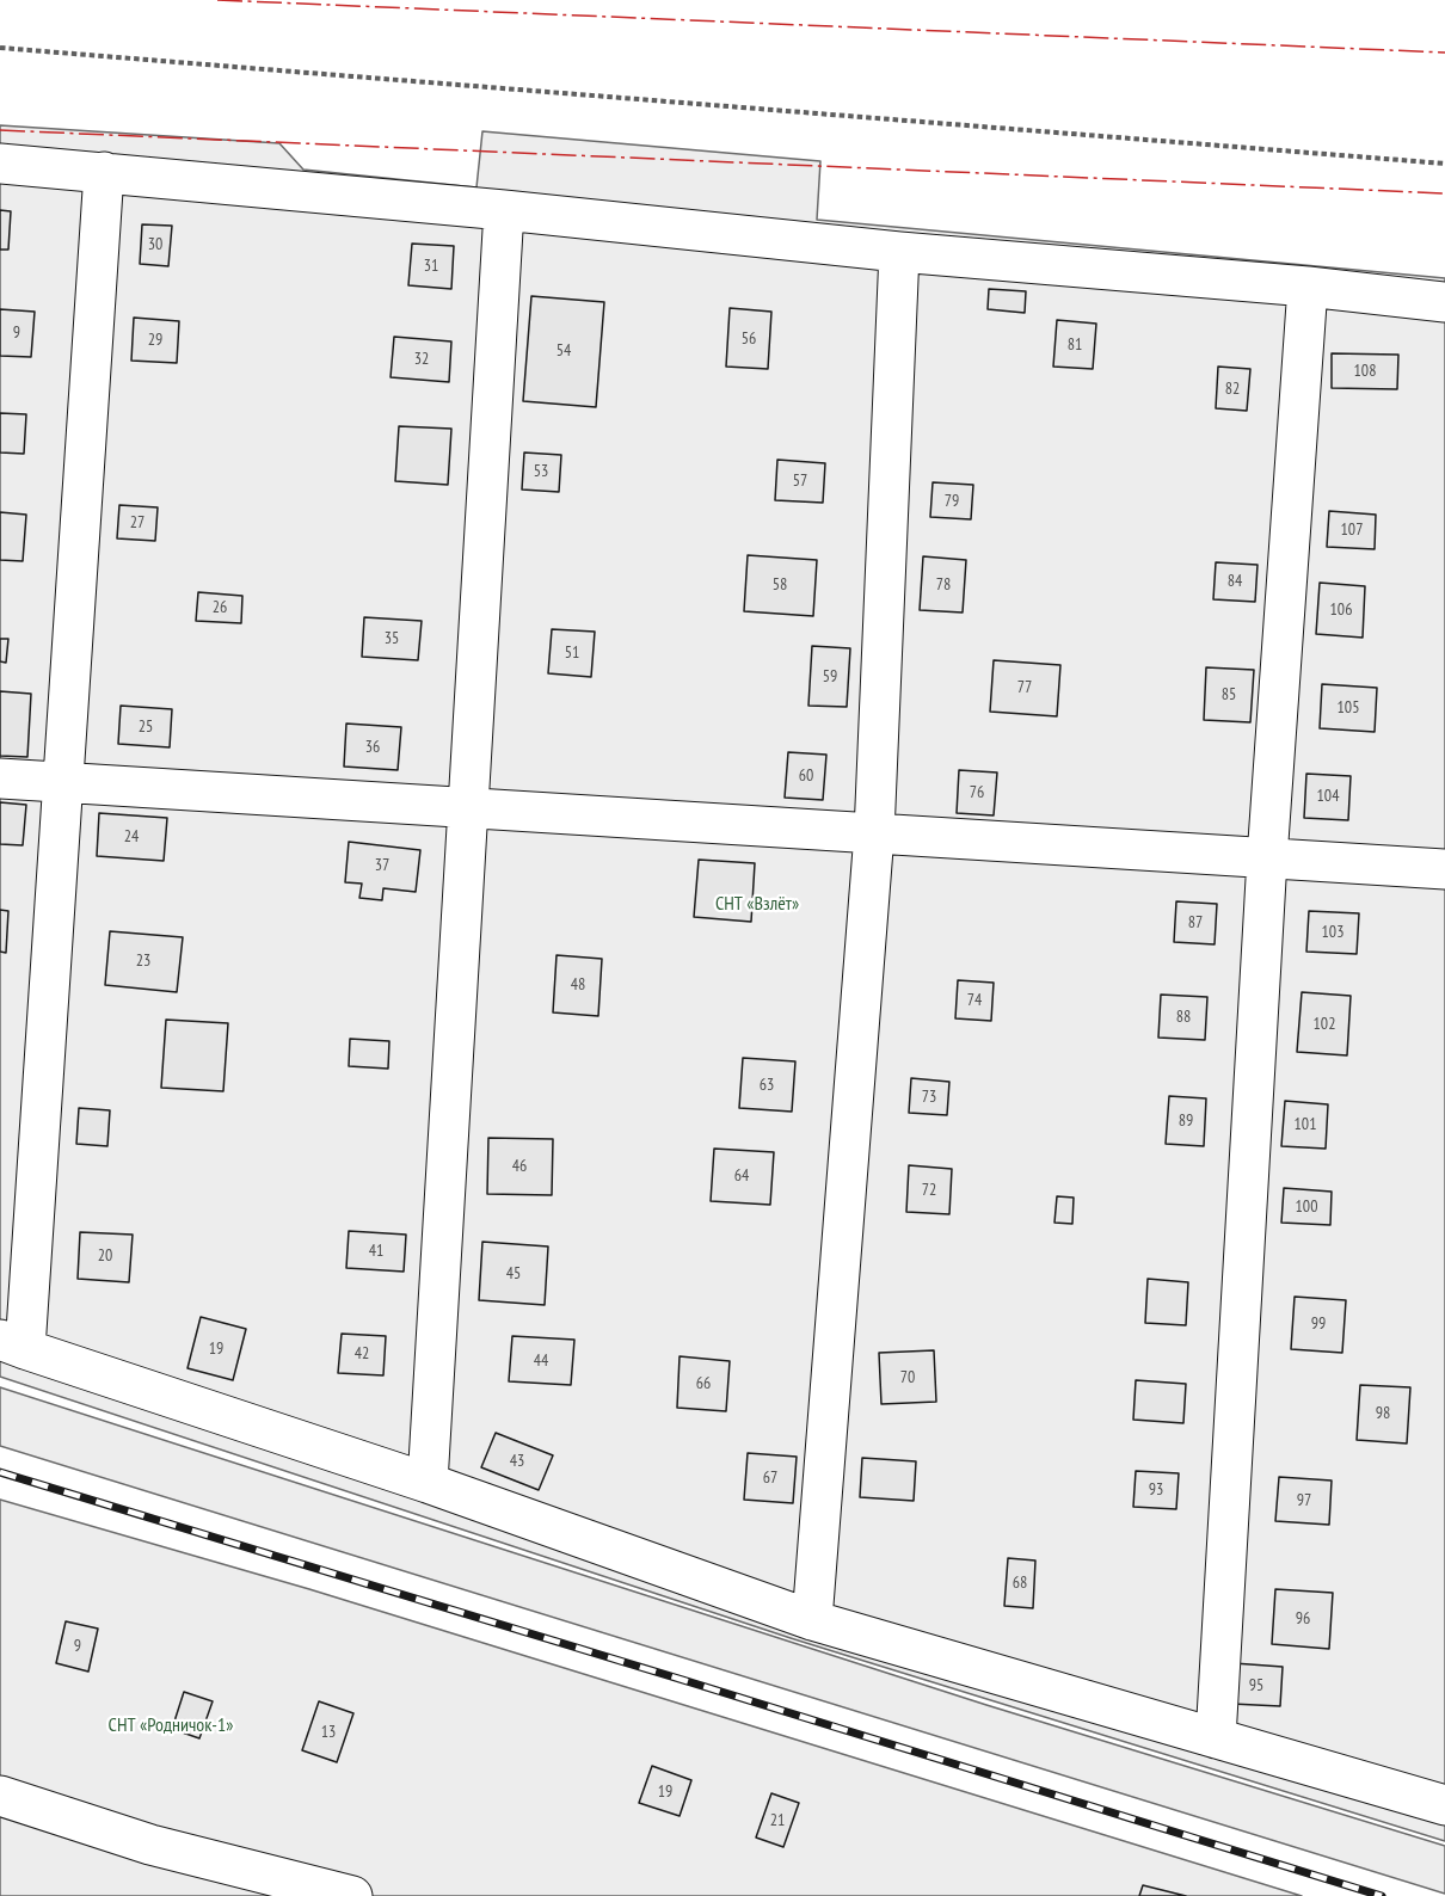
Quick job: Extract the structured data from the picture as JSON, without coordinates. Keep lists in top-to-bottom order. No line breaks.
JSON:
{"parks":["СНТ «Взлёт»","СНТ «Родничок-1»"],"house_numbers":["30","31","9","56","29","81","54","32","108","82","53","57","79","27","107","84","58","78","26","106","35","51","59","77","85","105","25","36","60","76","104","24","37","87","103","23","48","74","88","102","63","73","89","101","46","64","72","100","41","20","45","99","19","42","44","70","66","98","43","67","93","97","68","96","9","95","13","19","21"]}
